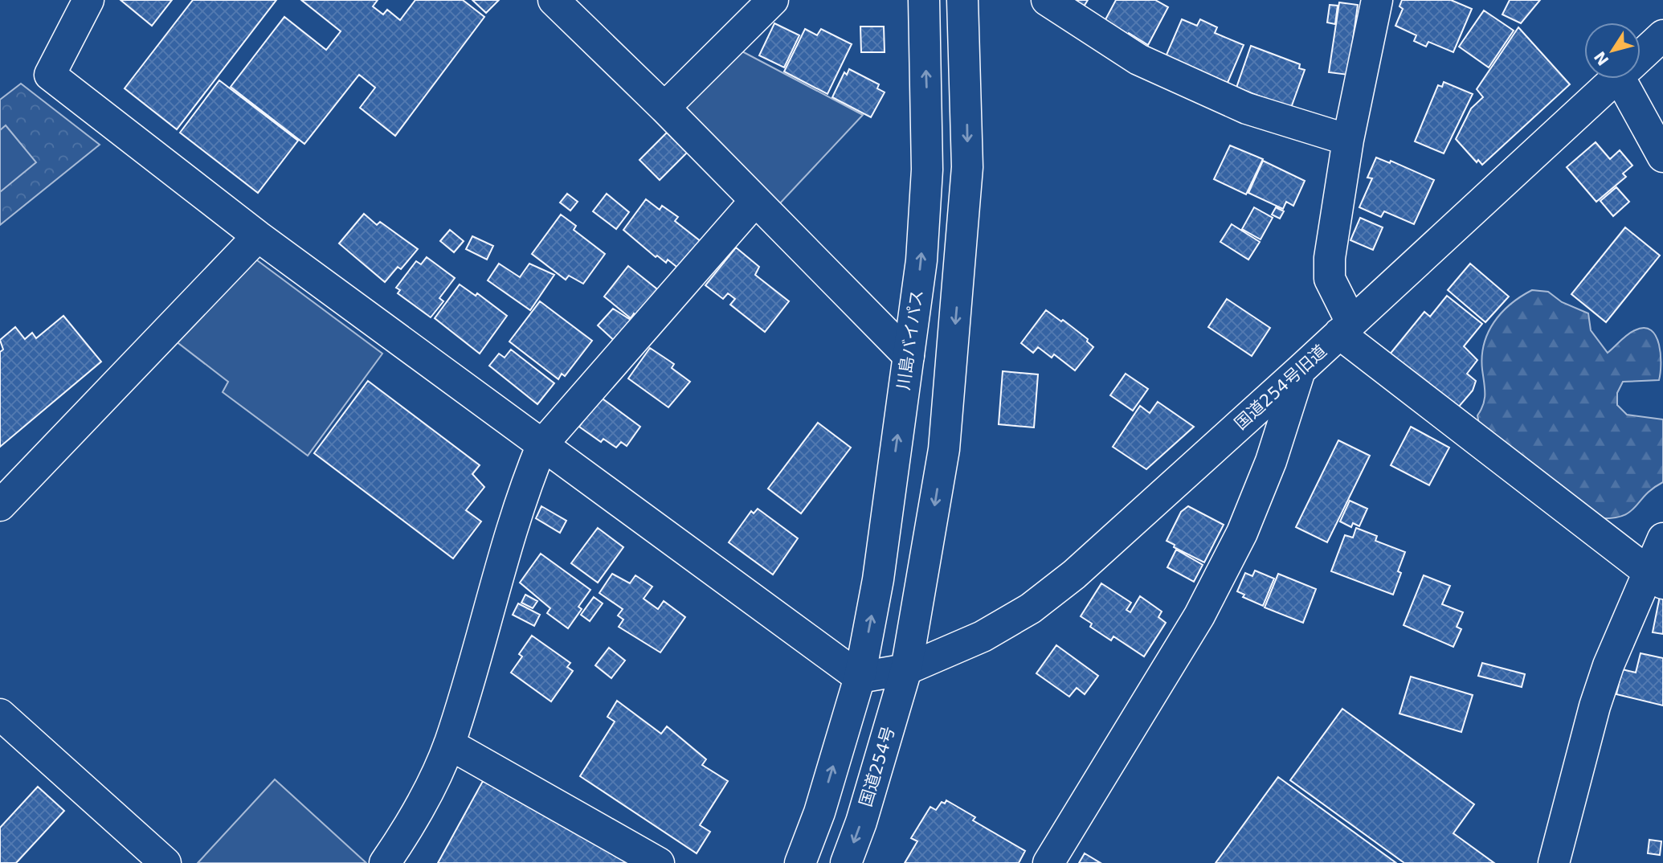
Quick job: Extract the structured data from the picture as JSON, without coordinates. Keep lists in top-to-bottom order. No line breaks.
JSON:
{"streets":{"main road":["川島バイパス","国道254号旧道","国道254号"]},"crossings":[["川島バイパス","国道254号旧道"],["国道254号旧道","国道254号"]],"north":"bottom left"}
